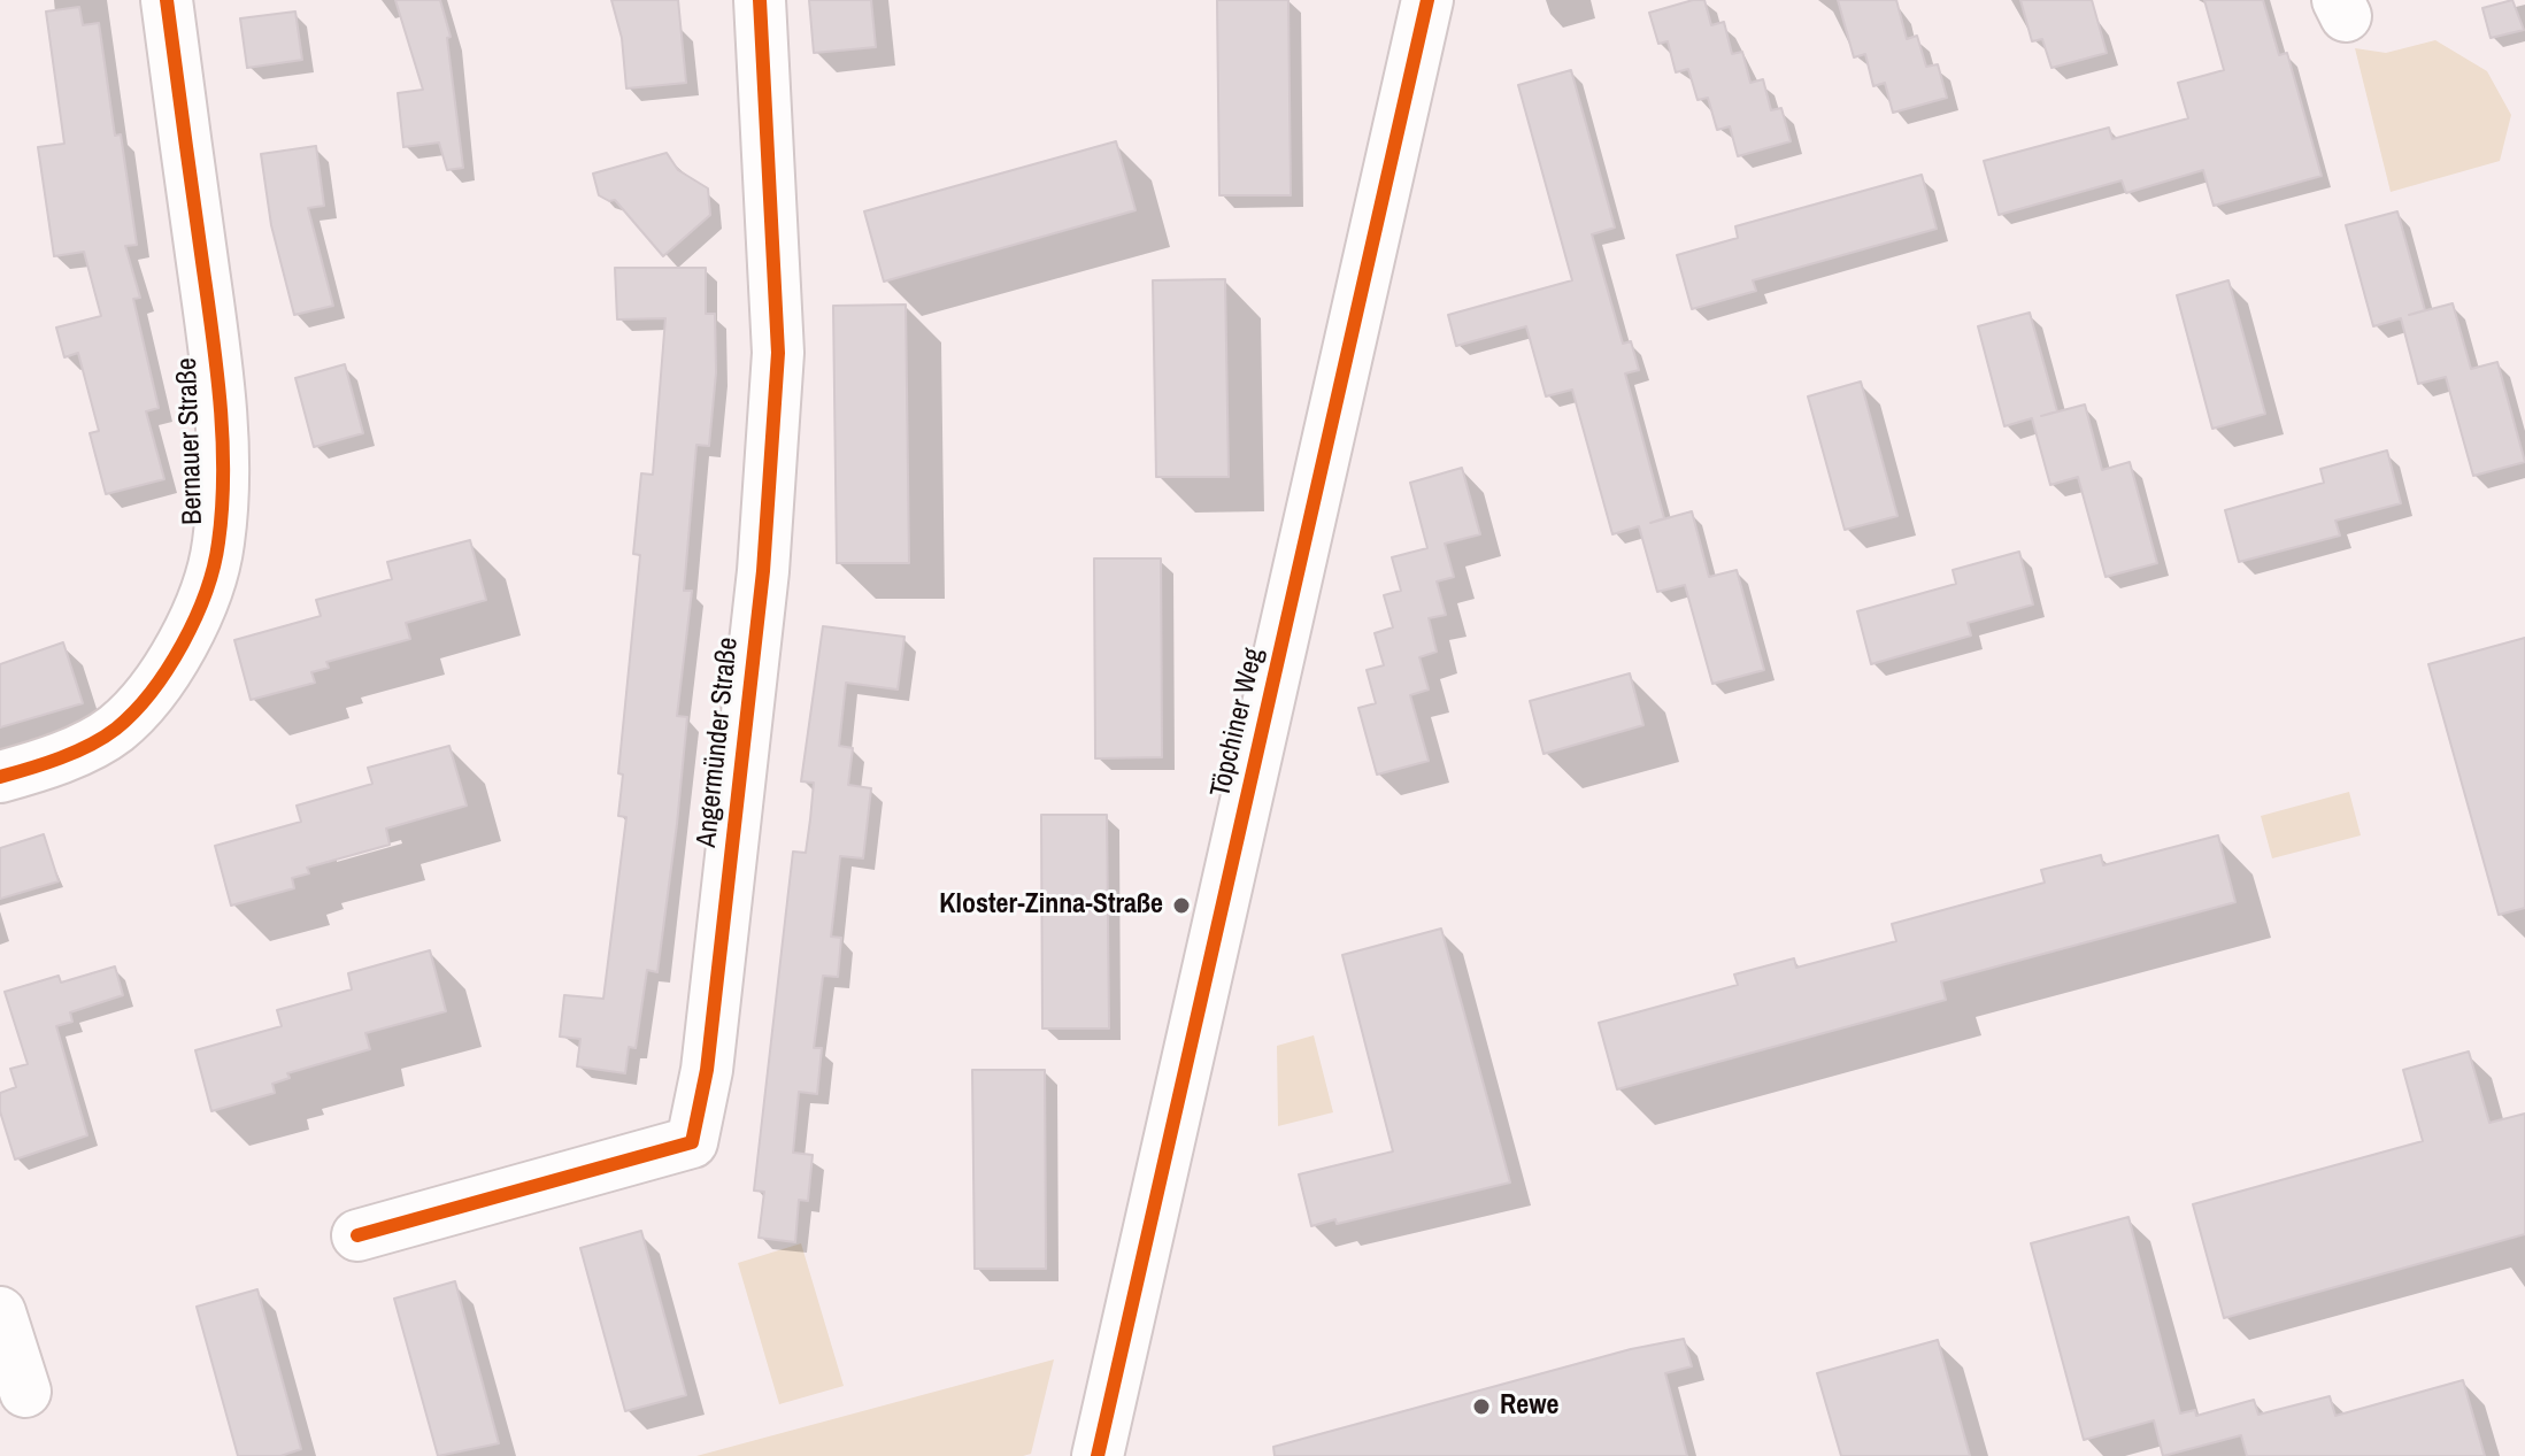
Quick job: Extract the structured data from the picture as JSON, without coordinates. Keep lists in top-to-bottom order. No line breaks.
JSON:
{"streets":{"street":["Bernauer Straße","Töpchiner Weg","Angermünder Straße"]},"places":["Kloster-Zinna-Straße","Rewe"]}
